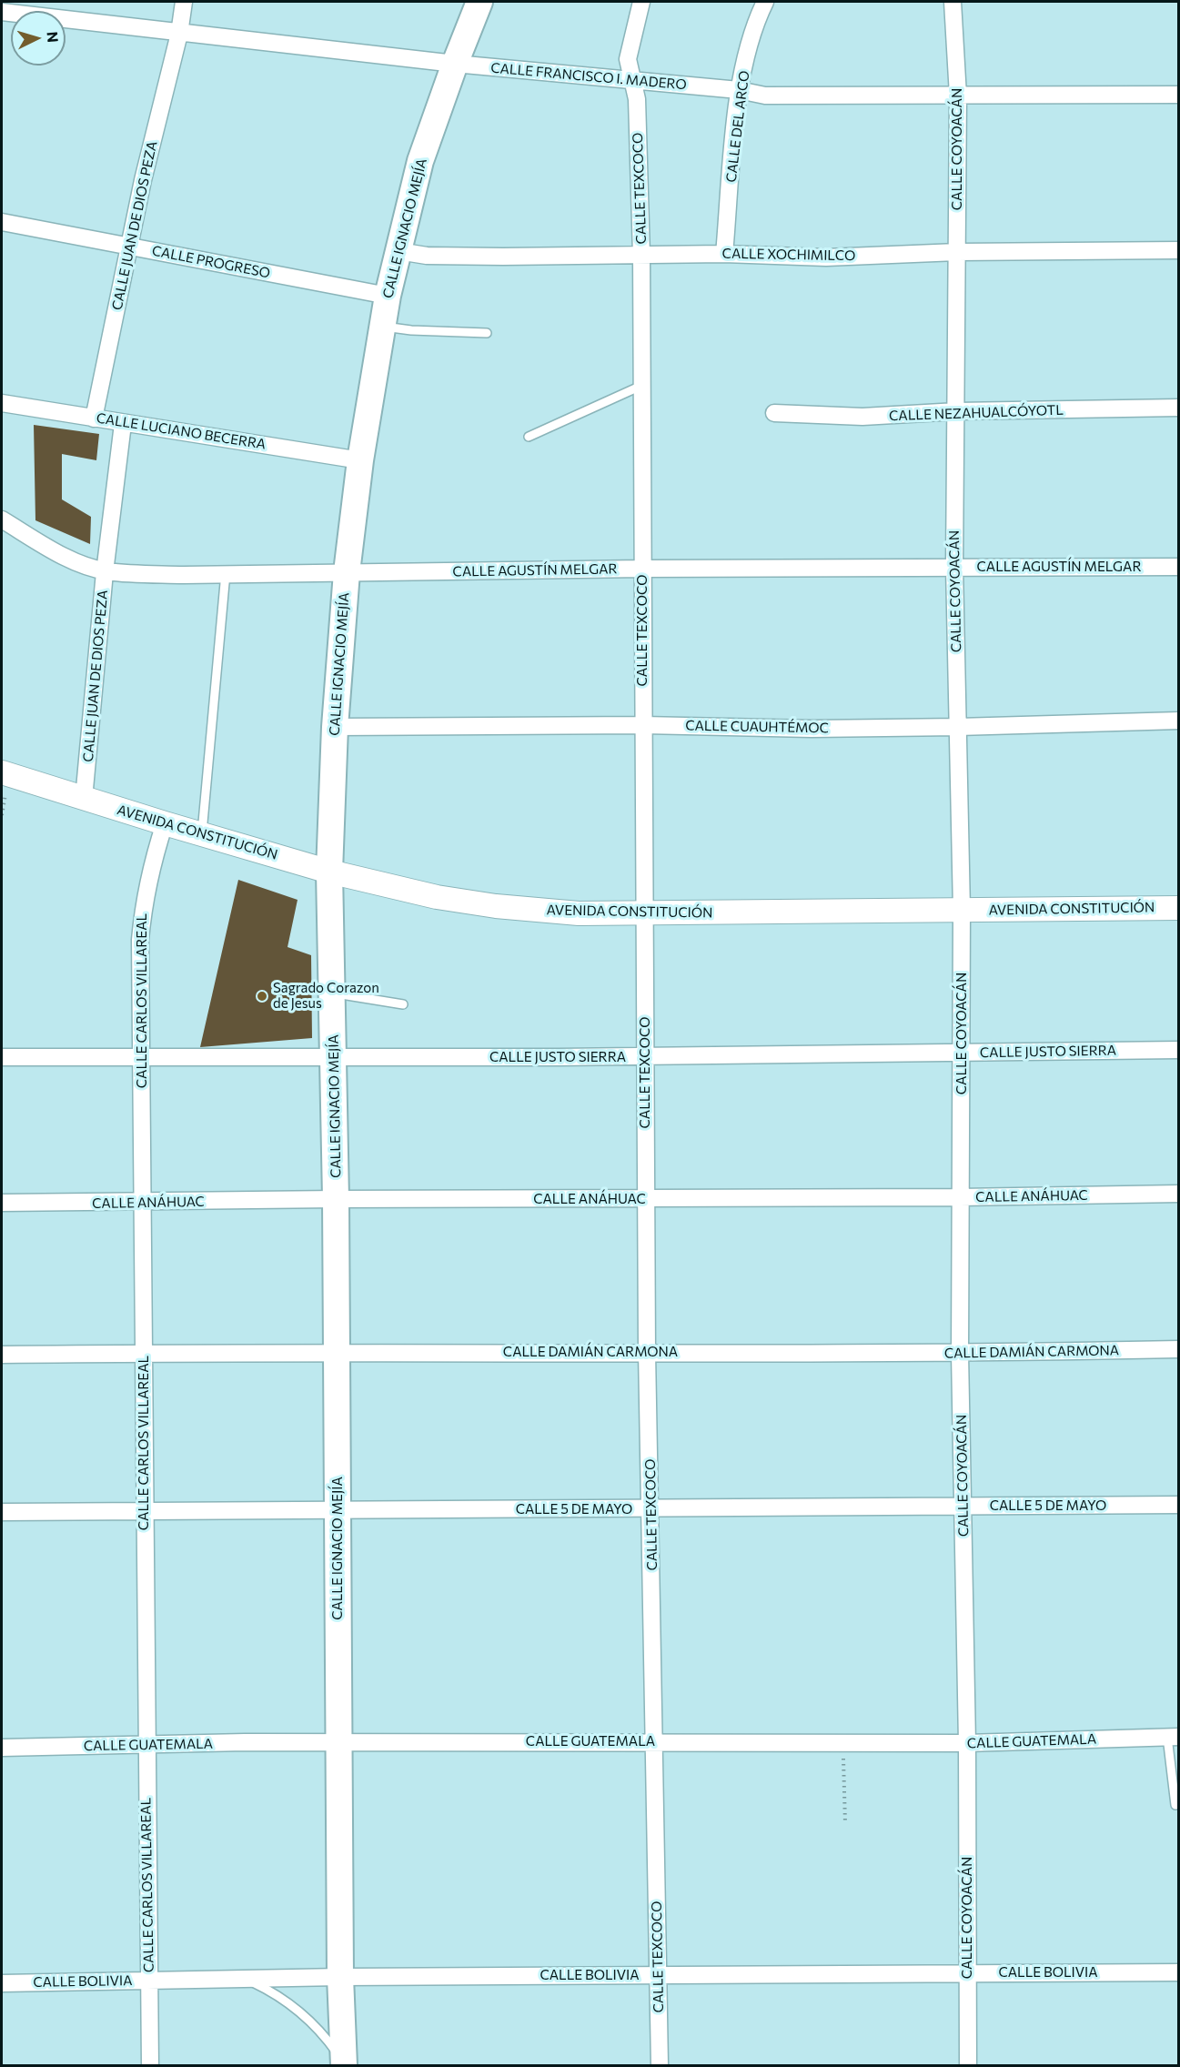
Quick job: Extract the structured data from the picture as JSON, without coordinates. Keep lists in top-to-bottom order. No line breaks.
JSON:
{"streets":{"main road":["CALLE IGNACIO MEJÍA"],"street":["CALLE FRANCISCO I. MADERO","CALLE DEL ARCO","CALLE COYOACÁN","CALLE TEXCOCO","CALLE JUAN DE DIOS PEZA","CALLE XOCHIMILCO","CALLE PROGRESO","CALLE NEZAHUALCÓYOTL","CALLE LUCIANO BECERRA","CALLE AGUSTÍN MELGAR","CALLE CUAUHTÉMOC","AVENIDA CONSTITUCIÓN","CALLE CARLOS VILLAREAL","CALLE JUSTO SIERRA","CALLE ANÁHUAC","CALLE DAMIÁN CARMONA","CALLE 5 DE MAYO","CALLE GUATEMALA","CALLE BOLIVIA"]},"crossings":[["CALLE FRANCISCO I. MADERO","CALLE DEL ARCO"],["CALLE FRANCISCO I. MADERO","CALLE COYOACÁN"],["CALLE FRANCISCO I. MADERO","CALLE TEXCOCO"],["CALLE FRANCISCO I. MADERO","CALLE JUAN DE DIOS PEZA"],["CALLE FRANCISCO I. MADERO","CALLE IGNACIO MEJÍA"],["CALLE DEL ARCO","CALLE XOCHIMILCO"],["CALLE COYOACÁN","CALLE XOCHIMILCO"],["CALLE COYOACÁN","CALLE NEZAHUALCÓYOTL"],["CALLE COYOACÁN","CALLE AGUSTÍN MELGAR"],["CALLE COYOACÁN","CALLE CUAUHTÉMOC"],["CALLE COYOACÁN","AVENIDA CONSTITUCIÓN"],["CALLE COYOACÁN","CALLE JUSTO SIERRA"],["CALLE COYOACÁN","CALLE ANÁHUAC"],["CALLE COYOACÁN","CALLE DAMIÁN CARMONA"],["CALLE COYOACÁN","CALLE 5 DE MAYO"],["CALLE COYOACÁN","CALLE GUATEMALA"],["CALLE COYOACÁN","CALLE BOLIVIA"],["CALLE TEXCOCO","CALLE XOCHIMILCO"],["CALLE TEXCOCO","CALLE AGUSTÍN MELGAR"],["CALLE TEXCOCO","CALLE CUAUHTÉMOC"],["CALLE TEXCOCO","AVENIDA CONSTITUCIÓN"],["CALLE TEXCOCO","CALLE JUSTO SIERRA"],["CALLE TEXCOCO","CALLE ANÁHUAC"],["CALLE TEXCOCO","CALLE DAMIÁN CARMONA"],["CALLE TEXCOCO","CALLE 5 DE MAYO"],["CALLE TEXCOCO","CALLE GUATEMALA"],["CALLE TEXCOCO","CALLE BOLIVIA"],["CALLE JUAN DE DIOS PEZA","CALLE PROGRESO"],["CALLE JUAN DE DIOS PEZA","CALLE LUCIANO BECERRA"],["CALLE JUAN DE DIOS PEZA","CALLE AGUSTÍN MELGAR"],["CALLE JUAN DE DIOS PEZA","AVENIDA CONSTITUCIÓN"],["CALLE IGNACIO MEJÍA","CALLE XOCHIMILCO"],["CALLE IGNACIO MEJÍA","CALLE PROGRESO"],["CALLE IGNACIO MEJÍA","CALLE LUCIANO BECERRA"],["CALLE IGNACIO MEJÍA","CALLE AGUSTÍN MELGAR"],["CALLE IGNACIO MEJÍA","CALLE CUAUHTÉMOC"],["CALLE IGNACIO MEJÍA","AVENIDA CONSTITUCIÓN"],["CALLE IGNACIO MEJÍA","CALLE JUSTO SIERRA"],["CALLE IGNACIO MEJÍA","CALLE ANÁHUAC"],["CALLE IGNACIO MEJÍA","CALLE DAMIÁN CARMONA"],["CALLE IGNACIO MEJÍA","CALLE 5 DE MAYO"],["CALLE IGNACIO MEJÍA","CALLE GUATEMALA"],["CALLE IGNACIO MEJÍA","CALLE BOLIVIA"],["AVENIDA CONSTITUCIÓN","CALLE CARLOS VILLAREAL"],["CALLE CARLOS VILLAREAL","CALLE JUSTO SIERRA"],["CALLE CARLOS VILLAREAL","CALLE ANÁHUAC"],["CALLE CARLOS VILLAREAL","CALLE DAMIÁN CARMONA"],["CALLE CARLOS VILLAREAL","CALLE 5 DE MAYO"],["CALLE CARLOS VILLAREAL","CALLE GUATEMALA"],["CALLE CARLOS VILLAREAL","CALLE BOLIVIA"]],"places":["Sagrado Corazon de Jesus"],"north":"right"}
